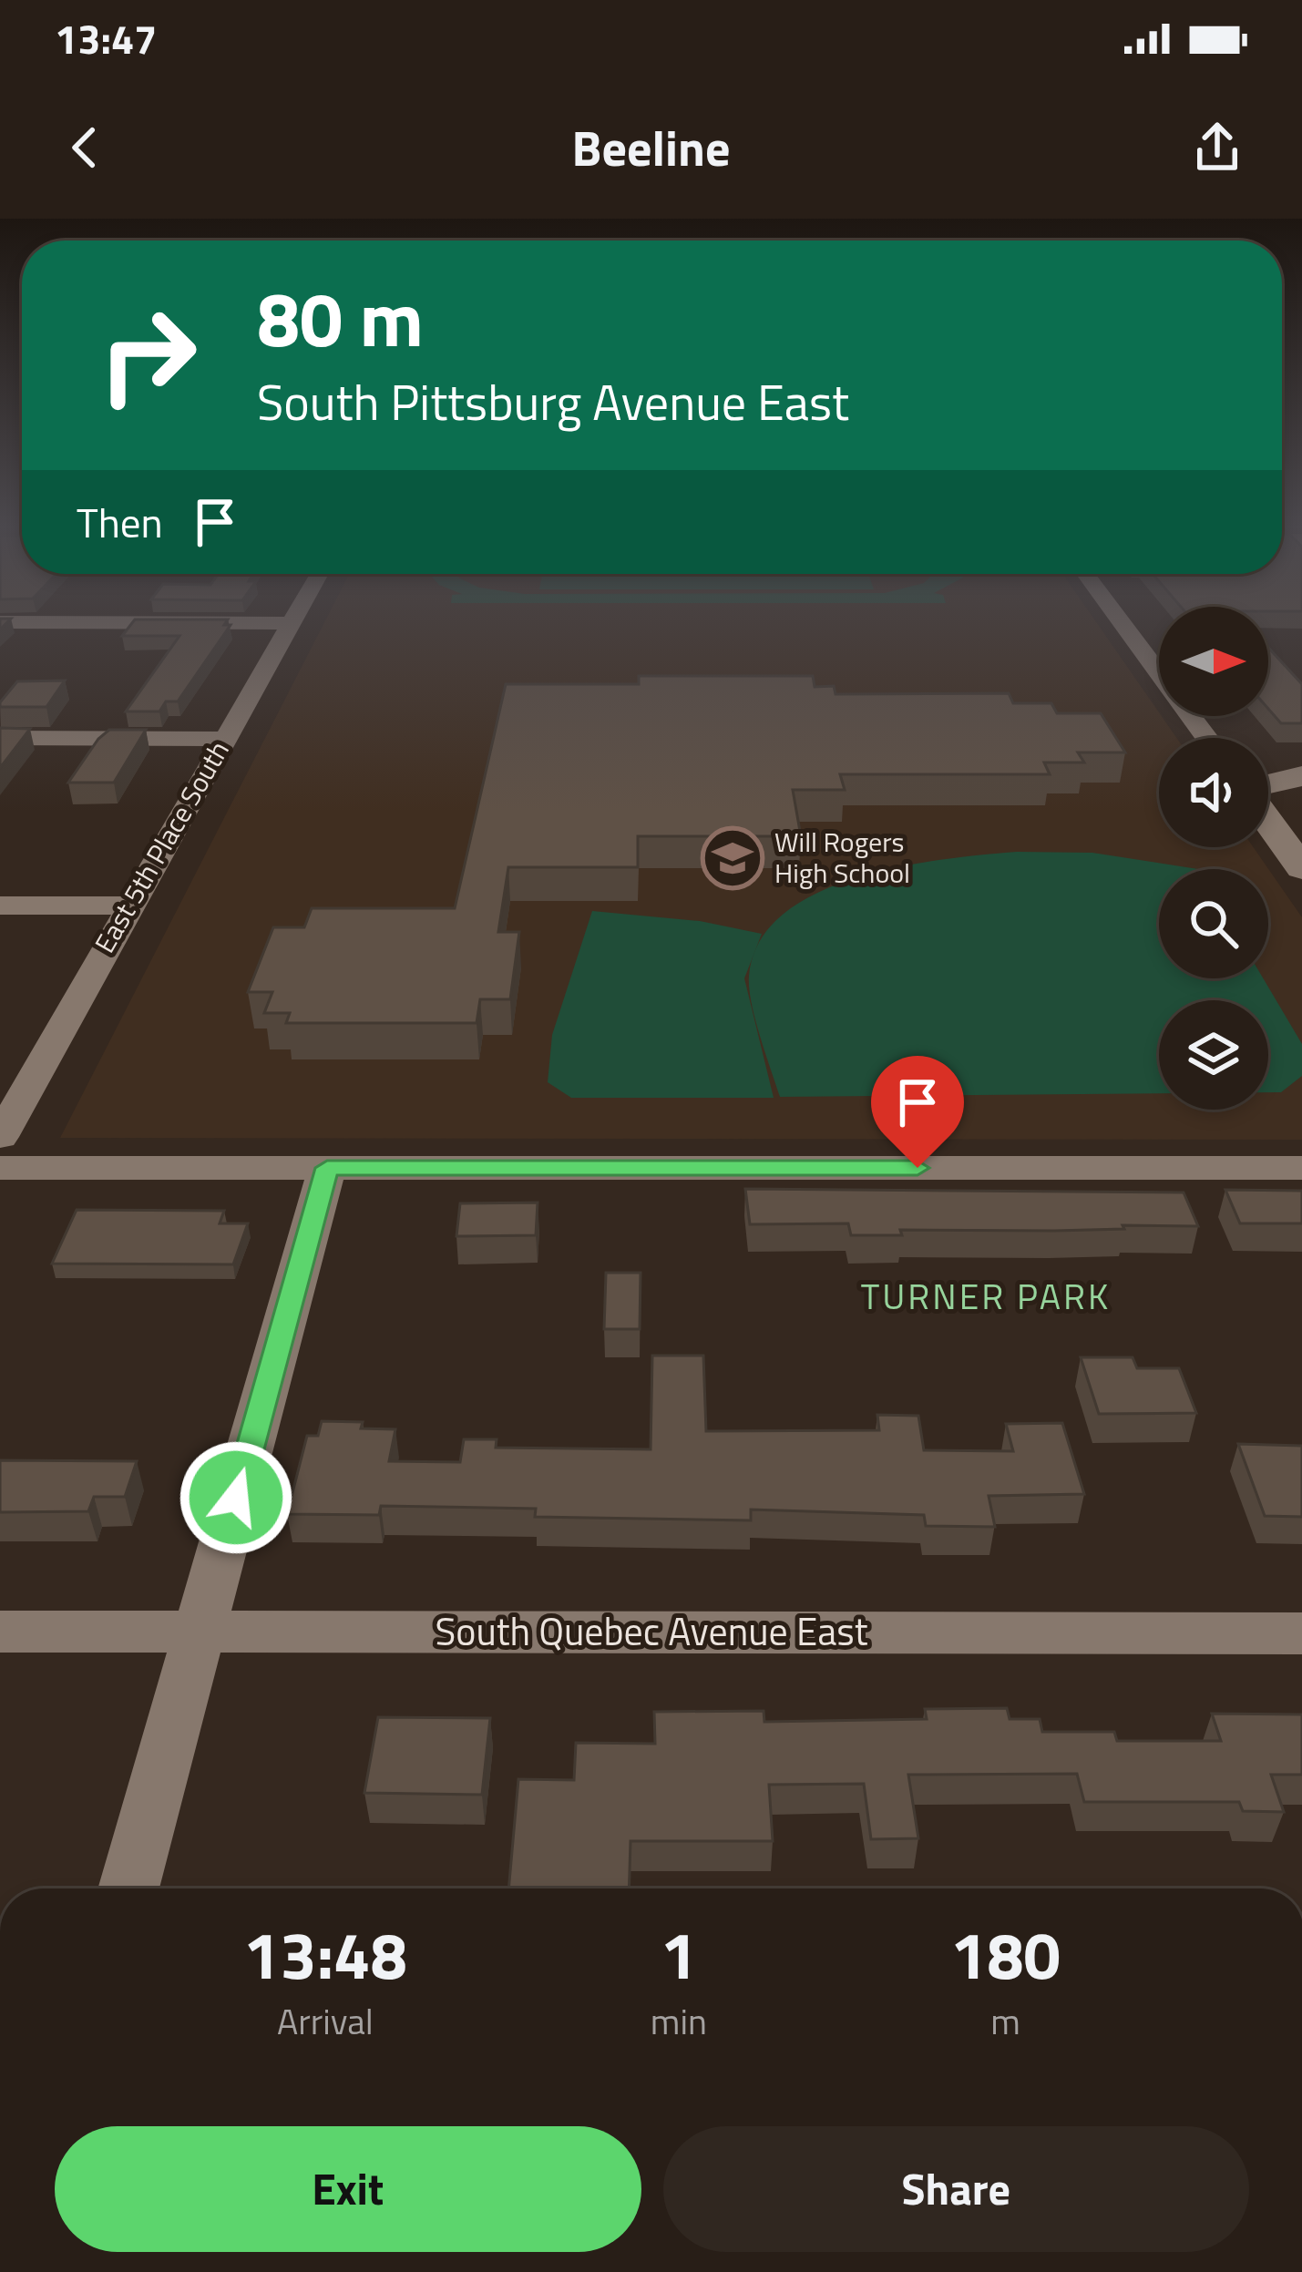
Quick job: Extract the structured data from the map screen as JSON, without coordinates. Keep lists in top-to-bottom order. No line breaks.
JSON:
{"streets":{"street":["East 5th Place South","South Quebec Avenue East"]},"districts":["TURNER PARK"],"places":{"school or university":["Will Rogers High School"]},"north":"right","page":{"status":"13:47","header":"Beeline","turn":["80 m","South Pittsburg Avenue East"],"then":"Then","eta":["13:48","Arrival","1","min","180","m"],"buttons":["Exit","Share"]}}
